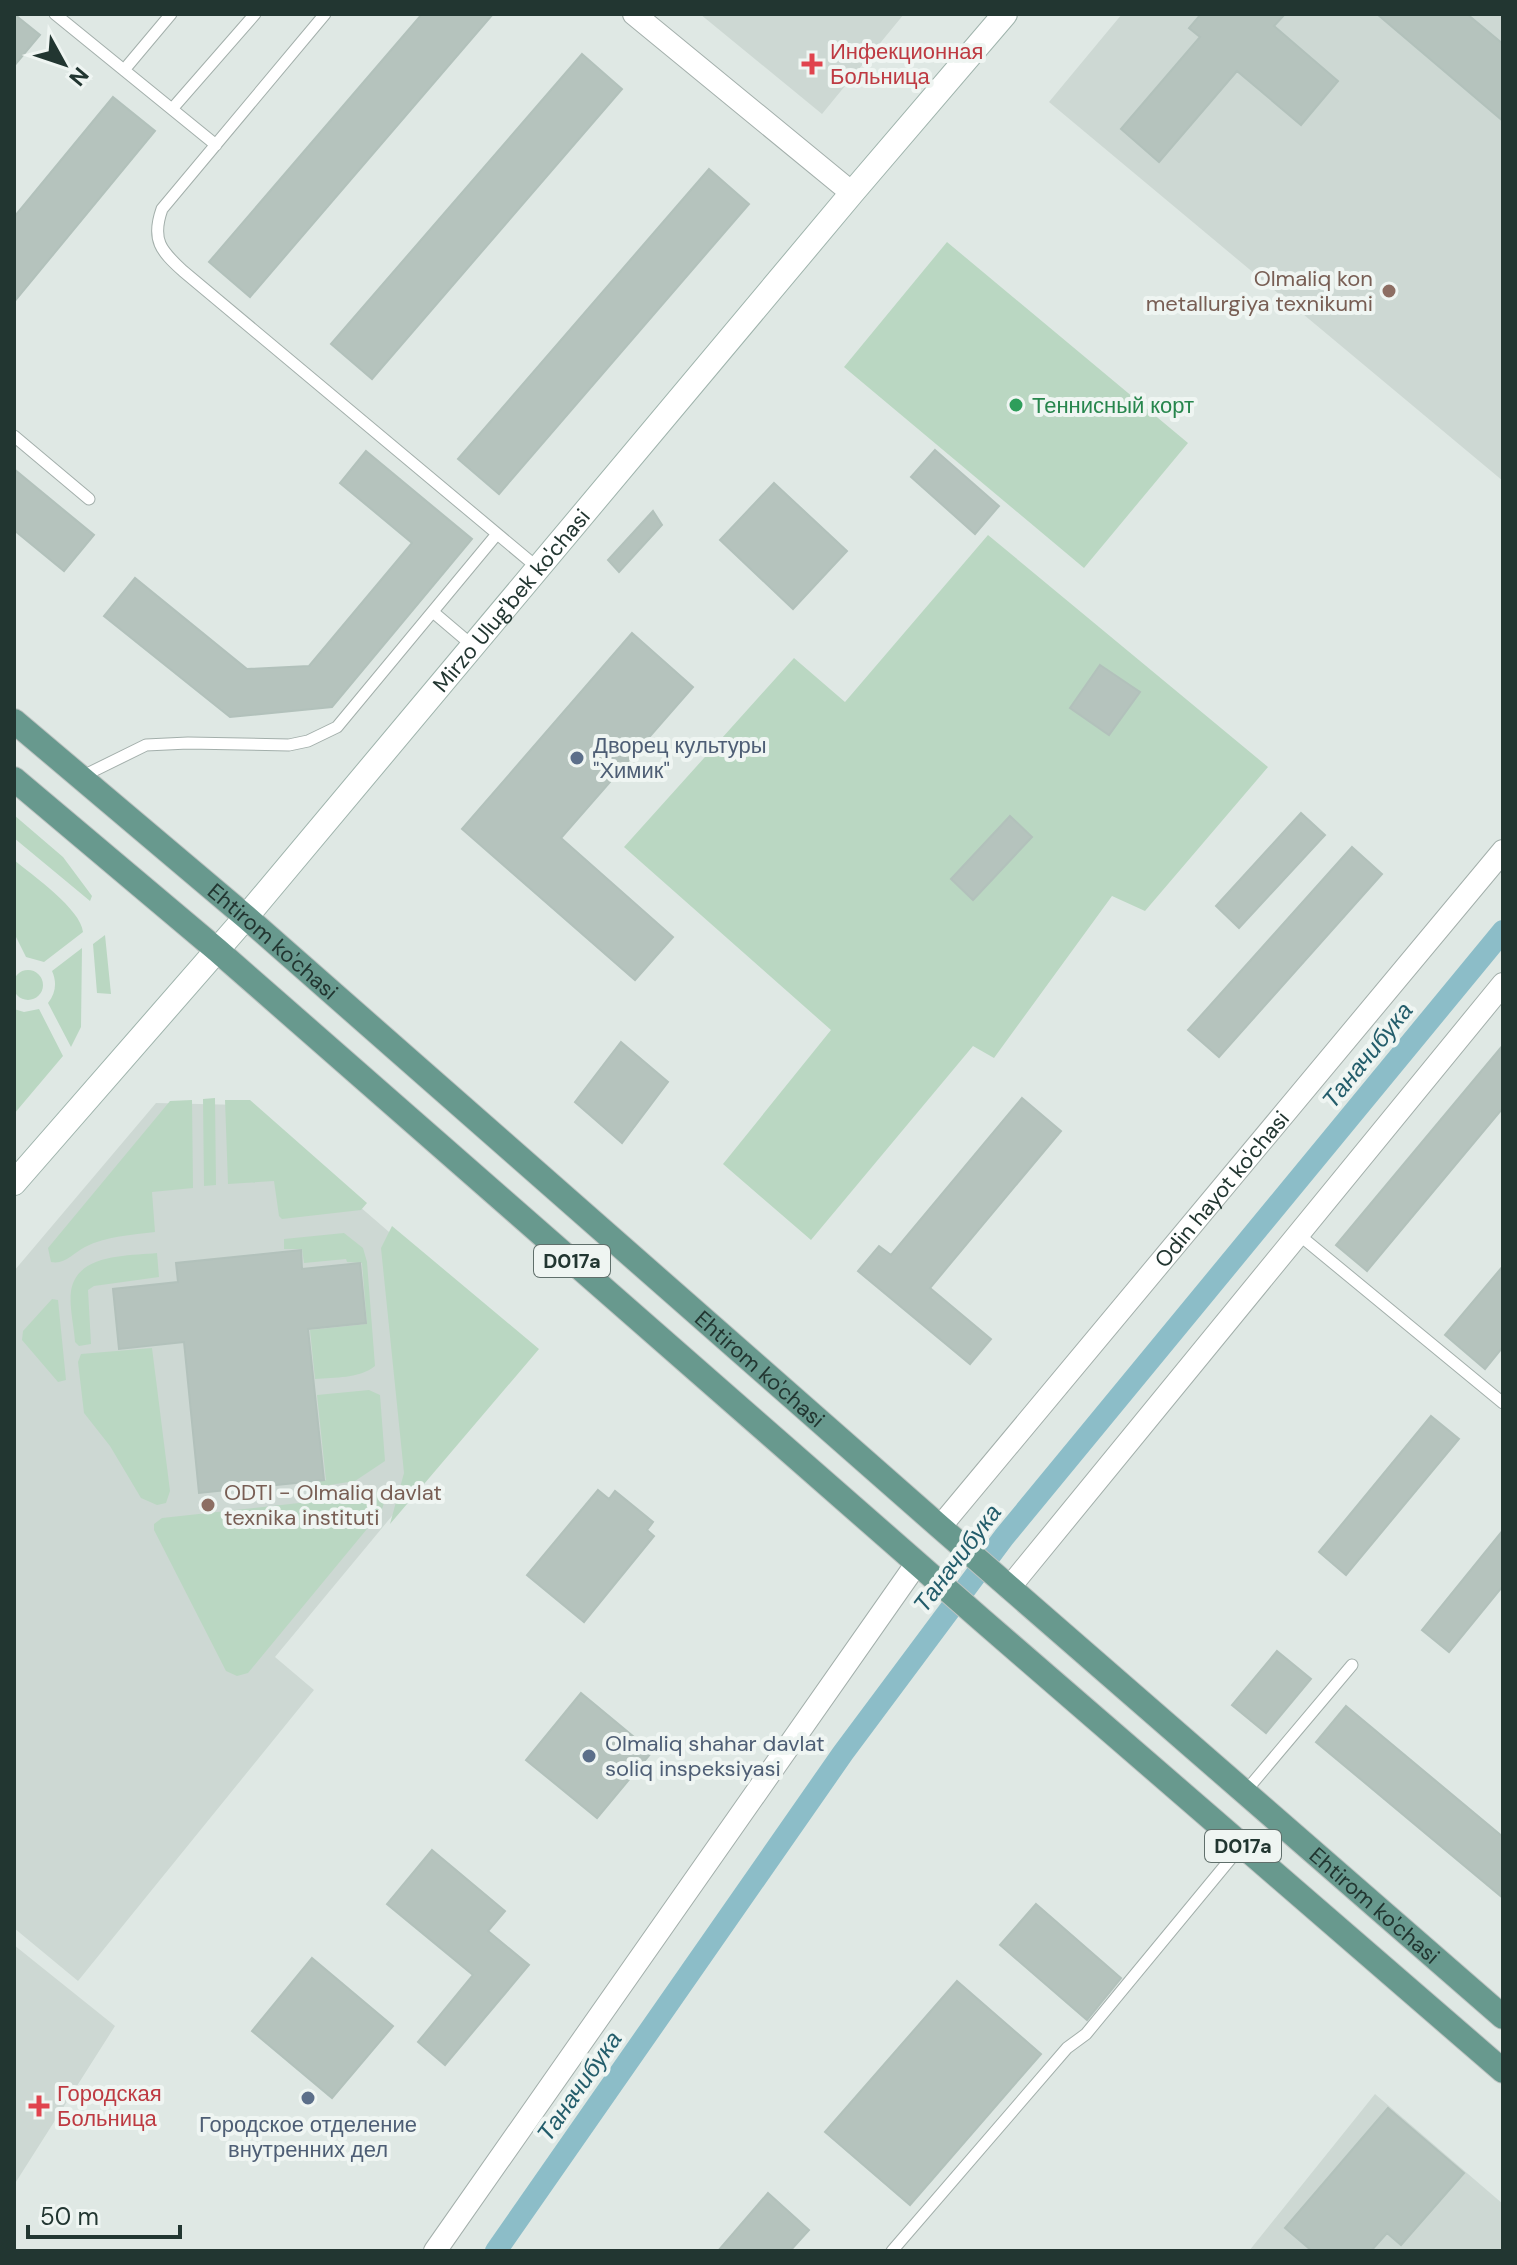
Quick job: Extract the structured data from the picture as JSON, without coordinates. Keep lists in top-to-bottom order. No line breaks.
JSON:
{"streets":{"main road":["Mirzo Ulug'bek ko'chasi","Ehtirom ko'chasi","D017a"],"street":["Odin hayot ko'chasi"]},"crossings":[["Mirzo Ulug'bek ko'chasi","Ehtirom ko'chasi"],["Ehtirom ko'chasi","Odin hayot ko'chasi"]],"water":["Таначибука"],"places":{"health":["Инфекционная Больница","Городская Больница"],"other":["Olmaliq kon metallurgiya texnikumi","Теннисный корт","Дворец культуры \"Химик\"","ODTI - Olmaliq davlat texnika instituti","Olmaliq shahar davlat soliq inspeksiyasi","Городское отделение внутренних дел"]},"scale_bar":"50 m","north":"bottom right"}
